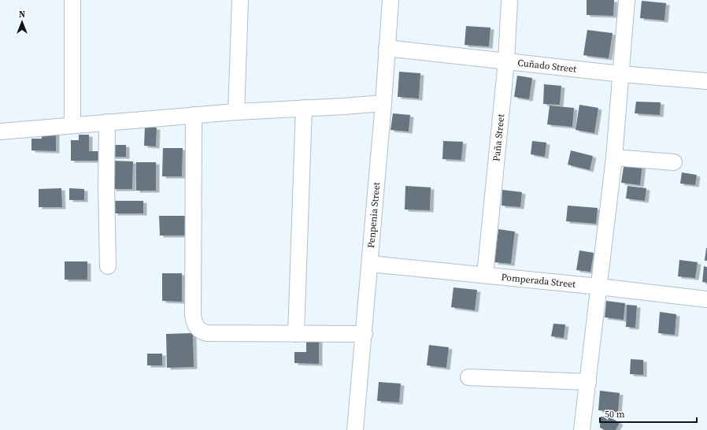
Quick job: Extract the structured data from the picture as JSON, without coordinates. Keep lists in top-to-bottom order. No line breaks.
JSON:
{"streets":{"street":["Cuñado Street","Paña Street","Penpenia Street","Pomperada Street"]},"crossings":[["Cuñado Street","Paña Street"],["Cuñado Street","Penpenia Street"],["Paña Street","Pomperada Street"],["Penpenia Street","Pomperada Street"]],"scale_bar":"50 m","north":"top"}
